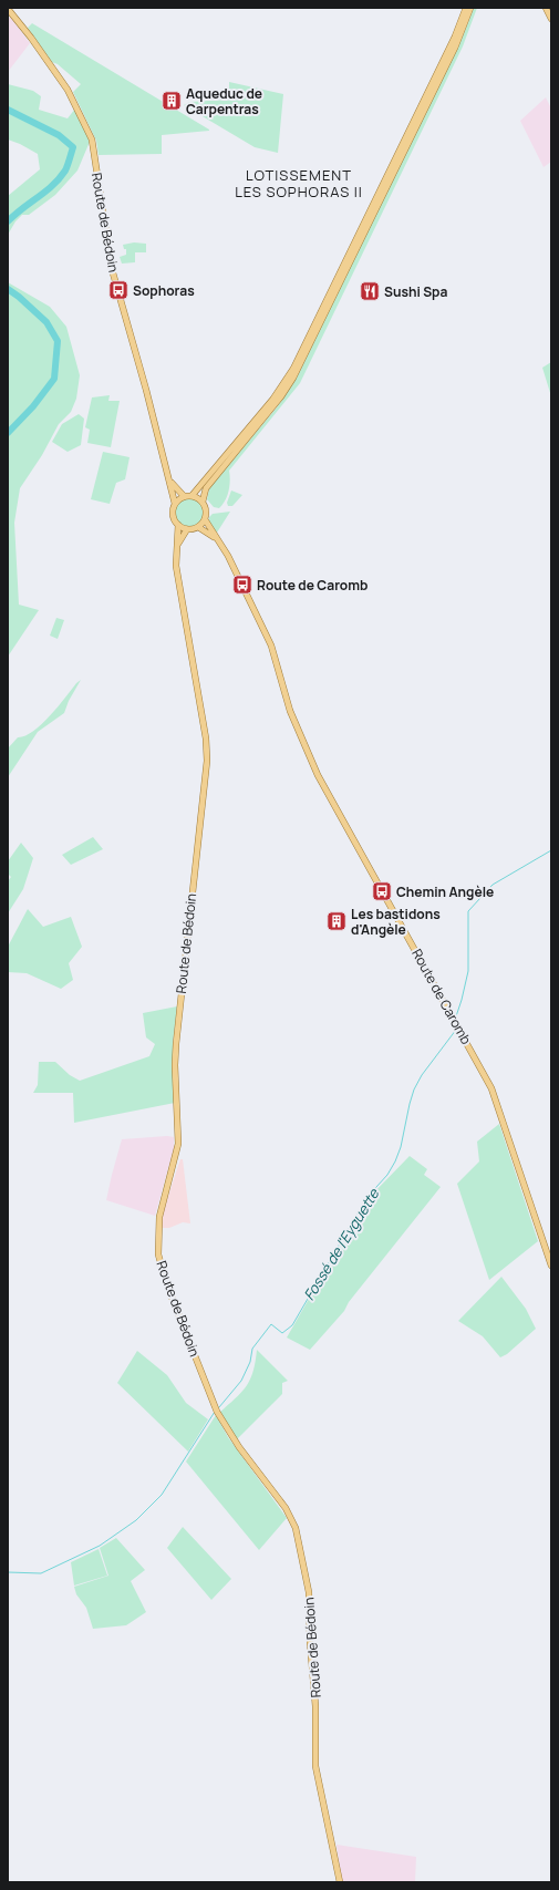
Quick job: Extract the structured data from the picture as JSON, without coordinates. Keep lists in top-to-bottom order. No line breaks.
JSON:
{"streets":{"main road":["Route de Bédoin","Route de Caromb"]},"crossings":[["Route de Bédoin","Route de Caromb"]],"districts":["LOTISSEMENT LES SOPHORAS II"],"water":["Fossé de l'Eyguette"],"places":{"building":["Aqueduc de Carpentras","Les bastidons d'Angèle"],"bus stop":["Sophoras","Route de Caromb","Chemin Angèle"],"restaurant":["Sushi Spa"]}}
